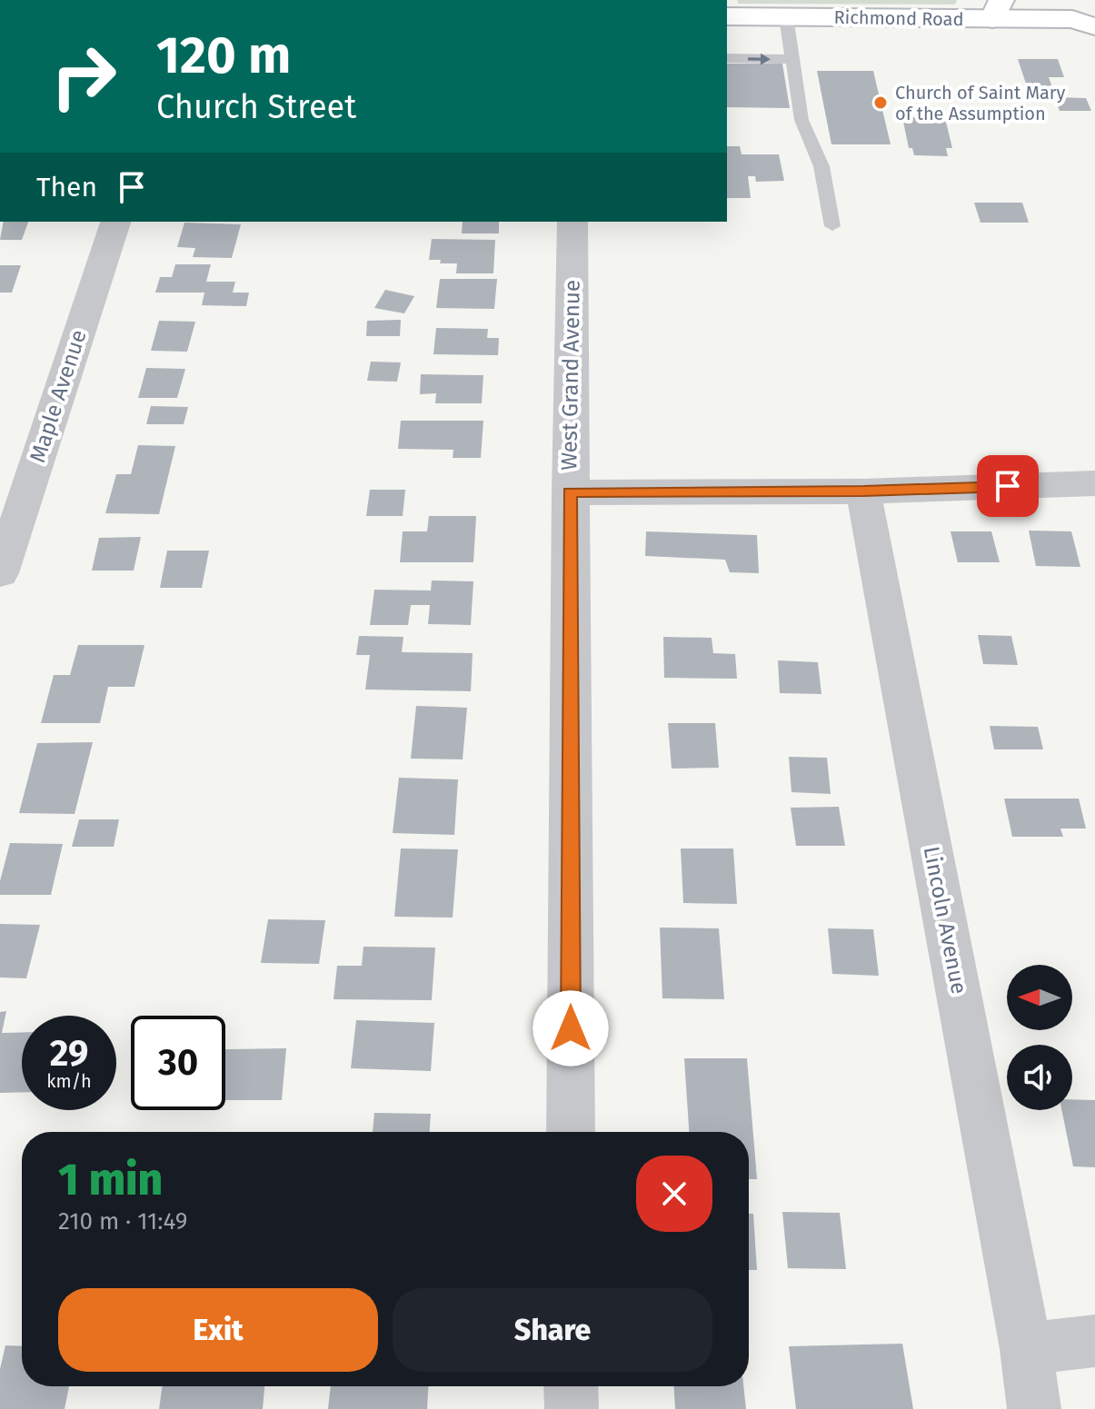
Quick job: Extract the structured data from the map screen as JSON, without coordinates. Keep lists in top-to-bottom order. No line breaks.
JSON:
{"streets":{"main road":["Richmond Road"],"street":["West Grand Avenue","Maple Avenue","Lincoln Avenue"]},"places":["Church of Saint Mary of the Assumption"],"north":"left","page":{"turn":["120 m","Church Street"],"then":"Then","speed":"29 km/h","limit":"30","heading":["1 min","210 m · 11:49"],"buttons":["Exit","Share"]}}
